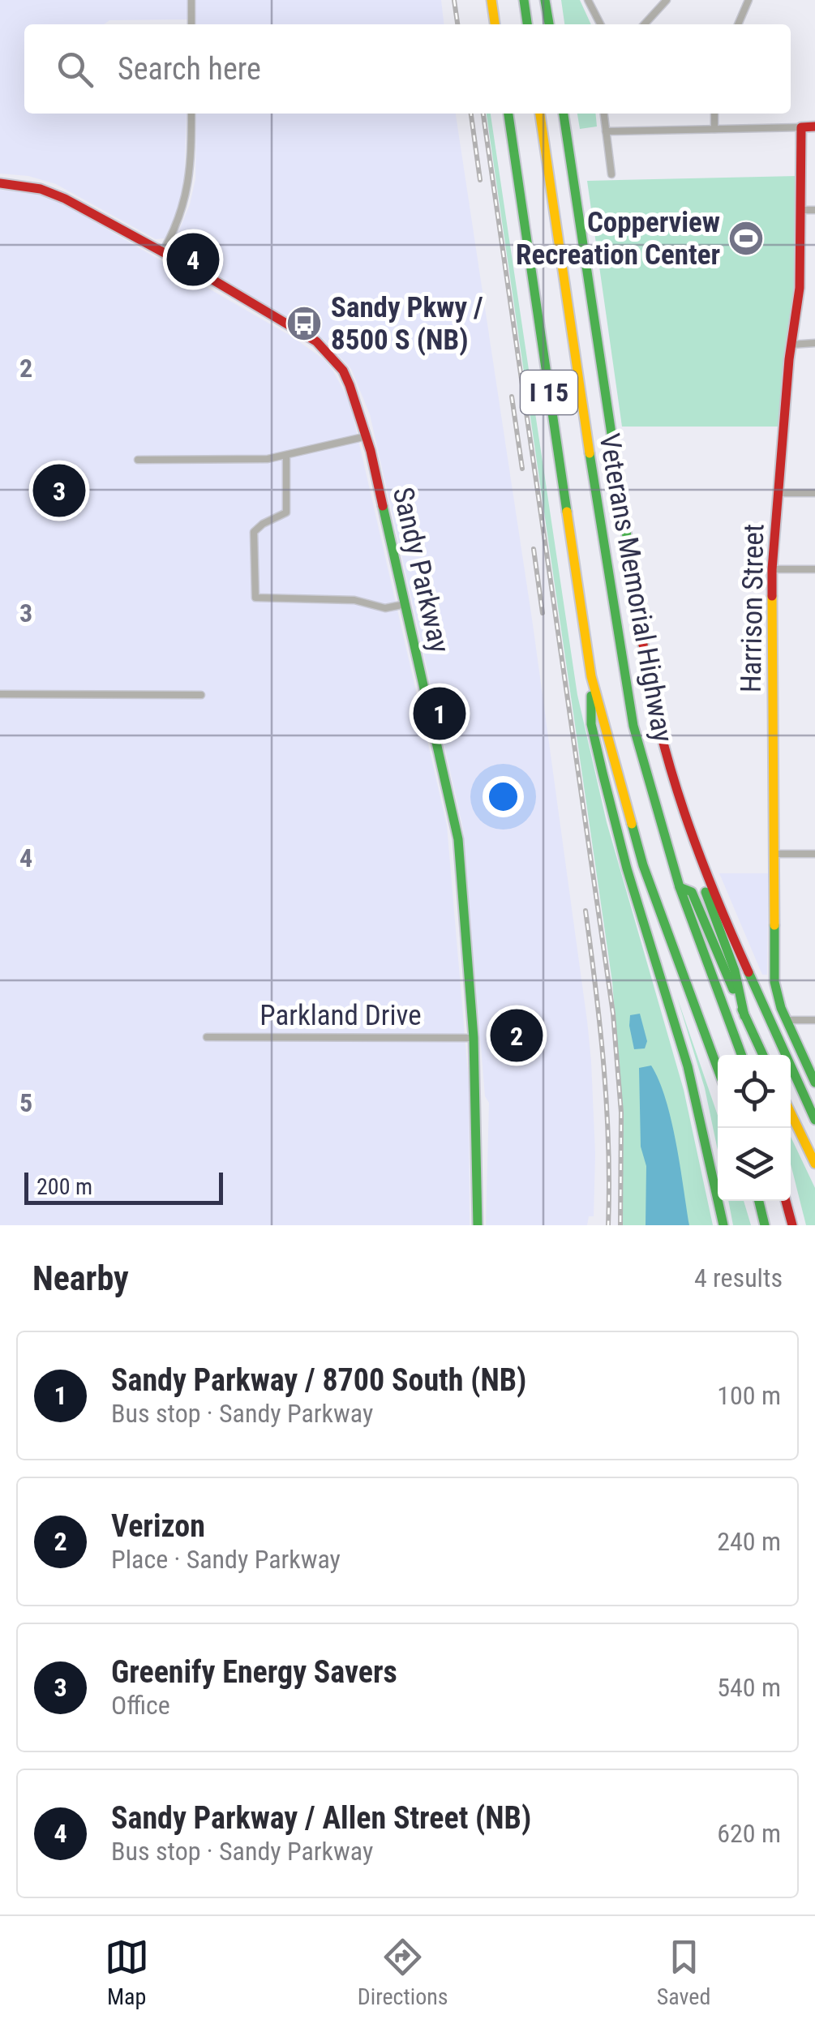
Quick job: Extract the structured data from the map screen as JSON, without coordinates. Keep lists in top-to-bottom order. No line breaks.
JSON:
{"streets":{"main road":["I 15","Sandy Parkway","Veterans Memorial Highway","Harrison Street"],"street":["Parkland Drive"]},"crossings":[["Sandy Parkway","Parkland Drive"]],"places":{"sports":["Copperview Recreation Center"],"bus stop":["Sandy Pkwy / 8500 S (NB)"]},"scale_bar":"200 m","page":{"search":"Search here","pins":["4","3","1","2"],"scale":"200 m","heading":["Nearby","4 results"],"list":[{"mark":"1","name":"Sandy Parkway / 8700 South (NB)","note":"Bus stop · Sandy Parkway","value":"100 m"},{"mark":"2","name":"Verizon","note":"Place · Sandy Parkway","value":"240 m"},{"mark":"3","name":"Greenify Energy Savers","note":"Office","value":"540 m"},{"mark":"4","name":"Sandy Parkway / Allen Street (NB)","note":"Bus stop · Sandy Parkway","value":"620 m"}],"nav":["Map","Directions","Saved"]},"grid":{"rows":["2","3","4","5"]}}
